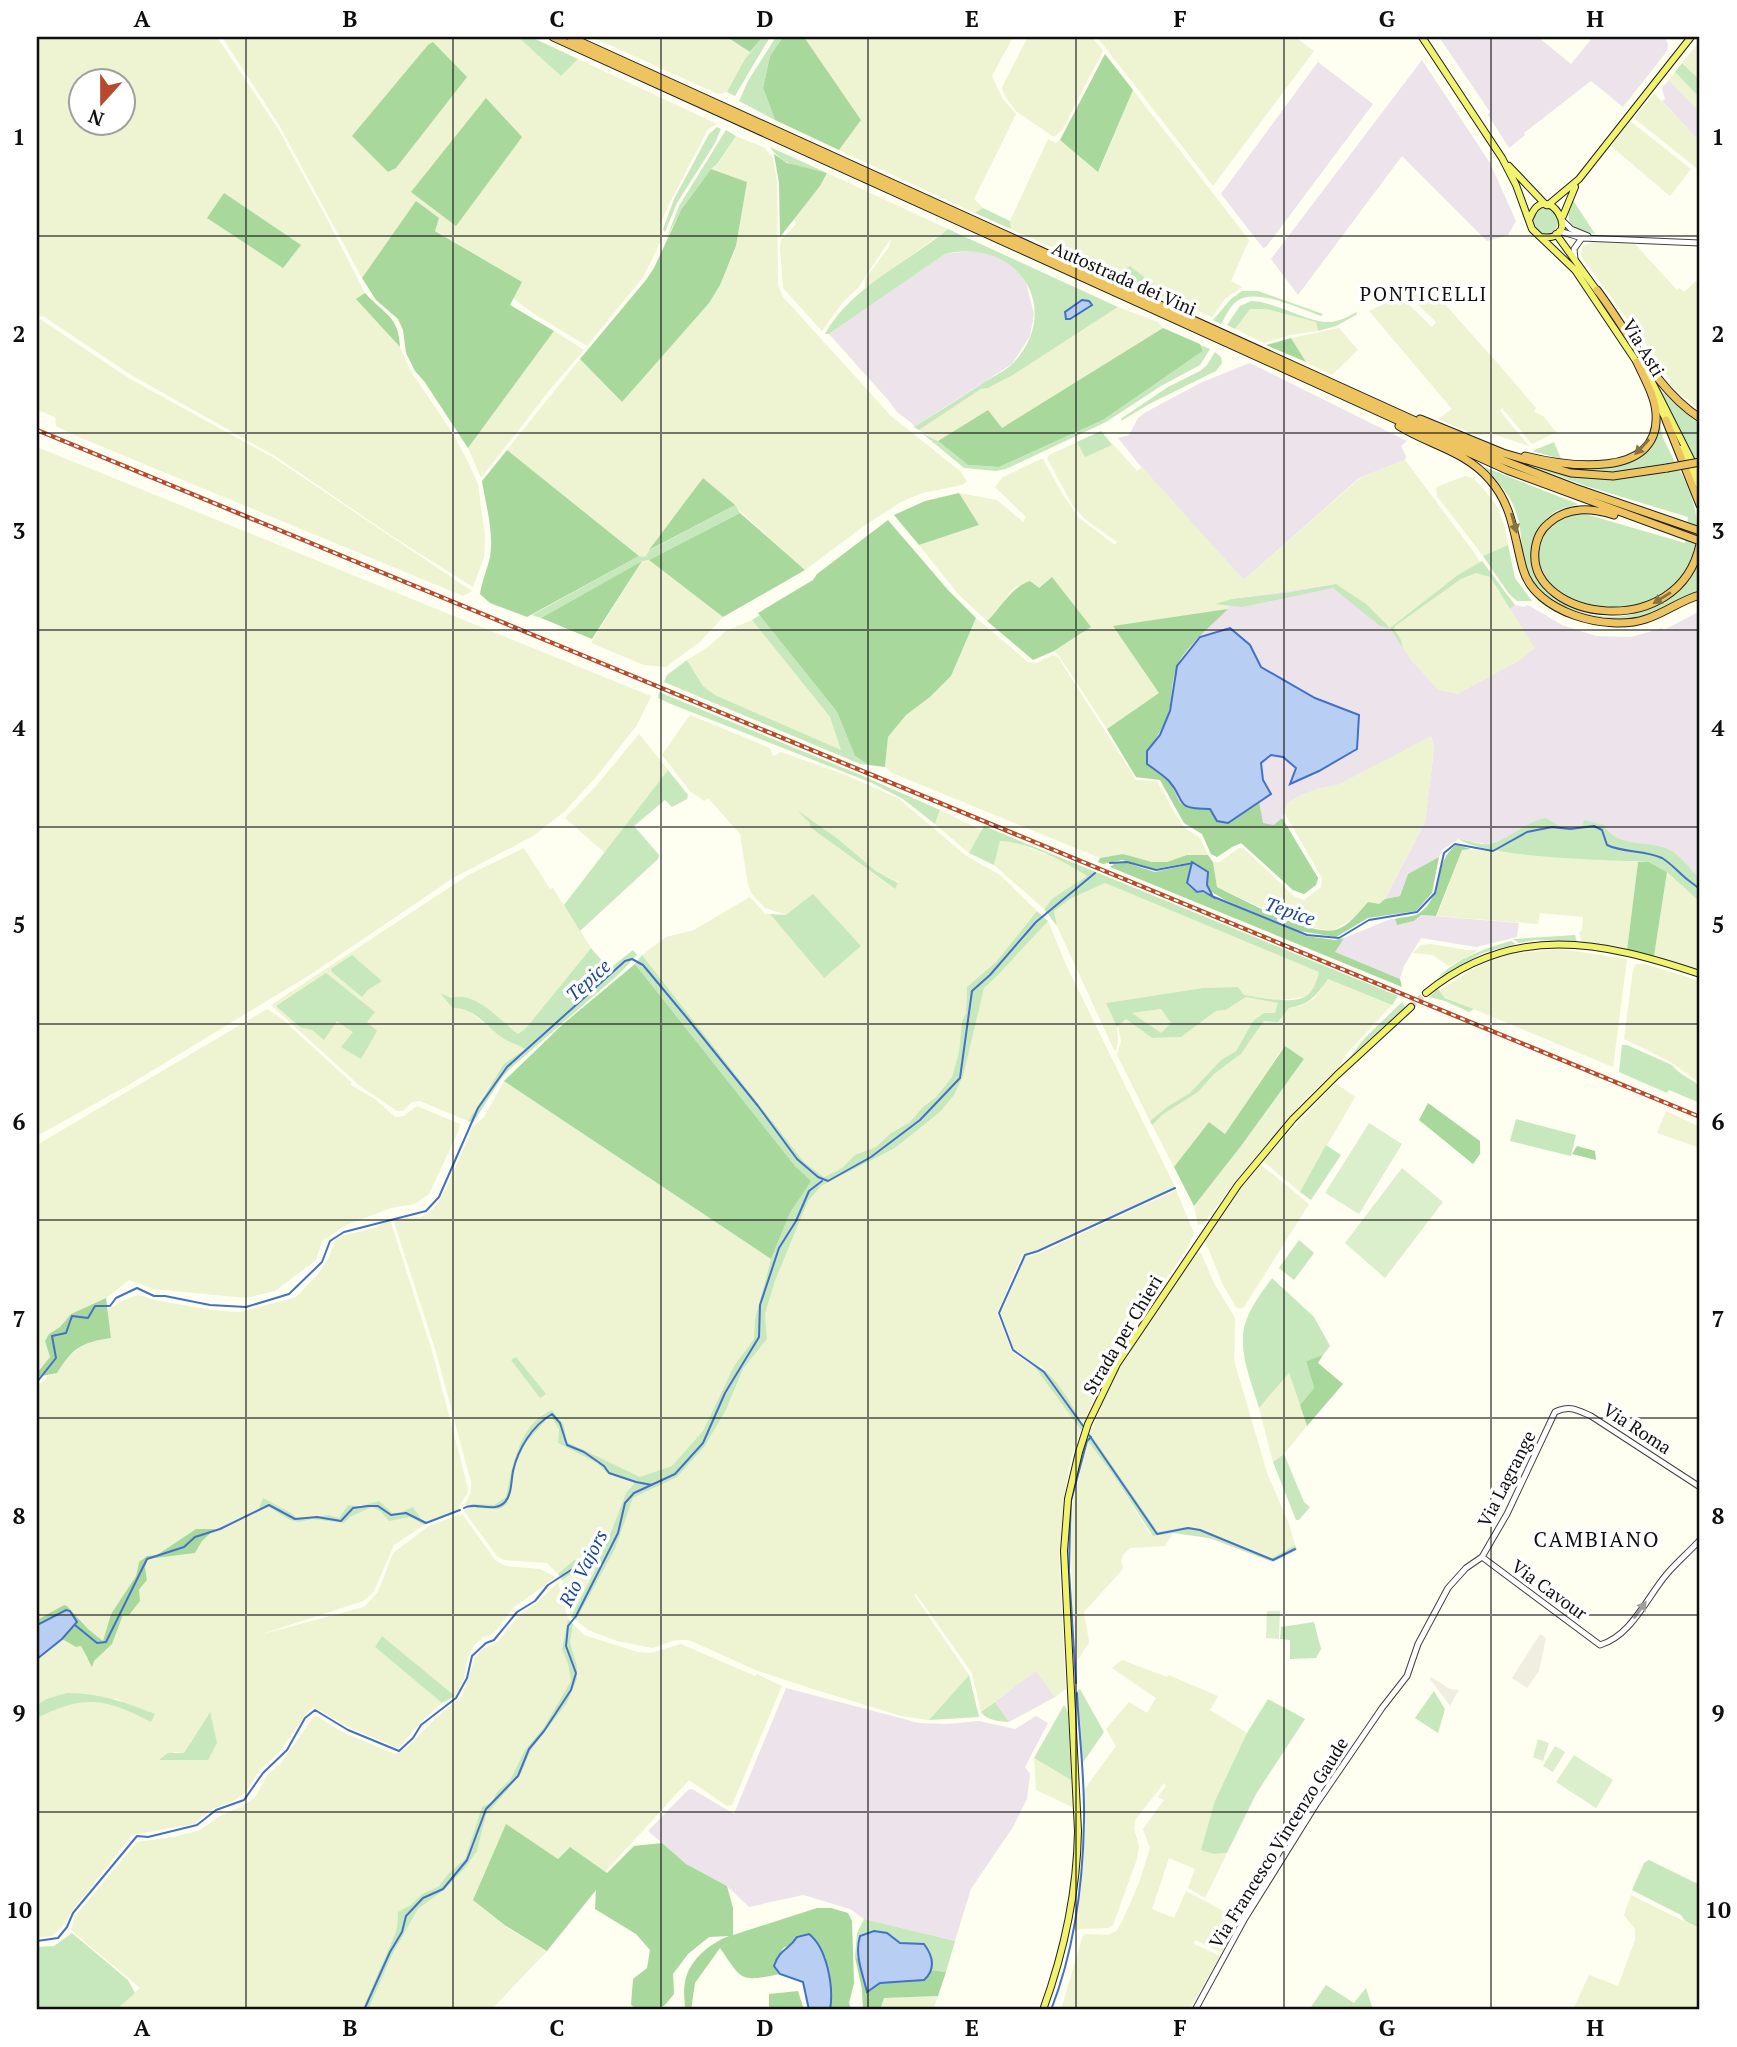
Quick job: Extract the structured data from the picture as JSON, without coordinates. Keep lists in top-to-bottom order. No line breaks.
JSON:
{"streets":{"highway":["Autostrada dei Vini"],"main road":["Via Asti","Strada per Chieri"],"street":["Via Roma","Via Lagrange","Via Cavour","Via Francesco Vincenzo Gaude"]},"crossings":[["Via Roma","Via Lagrange"],["Via Lagrange","Via Cavour"],["Via Lagrange","Via Francesco Vincenzo Gaude"],["Via Cavour","Via Francesco Vincenzo Gaude"]],"districts":["PONTICELLI","CAMBIANO"],"water":["Tepice","Rio Vajors"],"north":"bottom","grid":{"columns":["A","B","C","D","E","F","G","H"],"rows":["1","2","3","4","5","6","7","8","9","10"]}}
